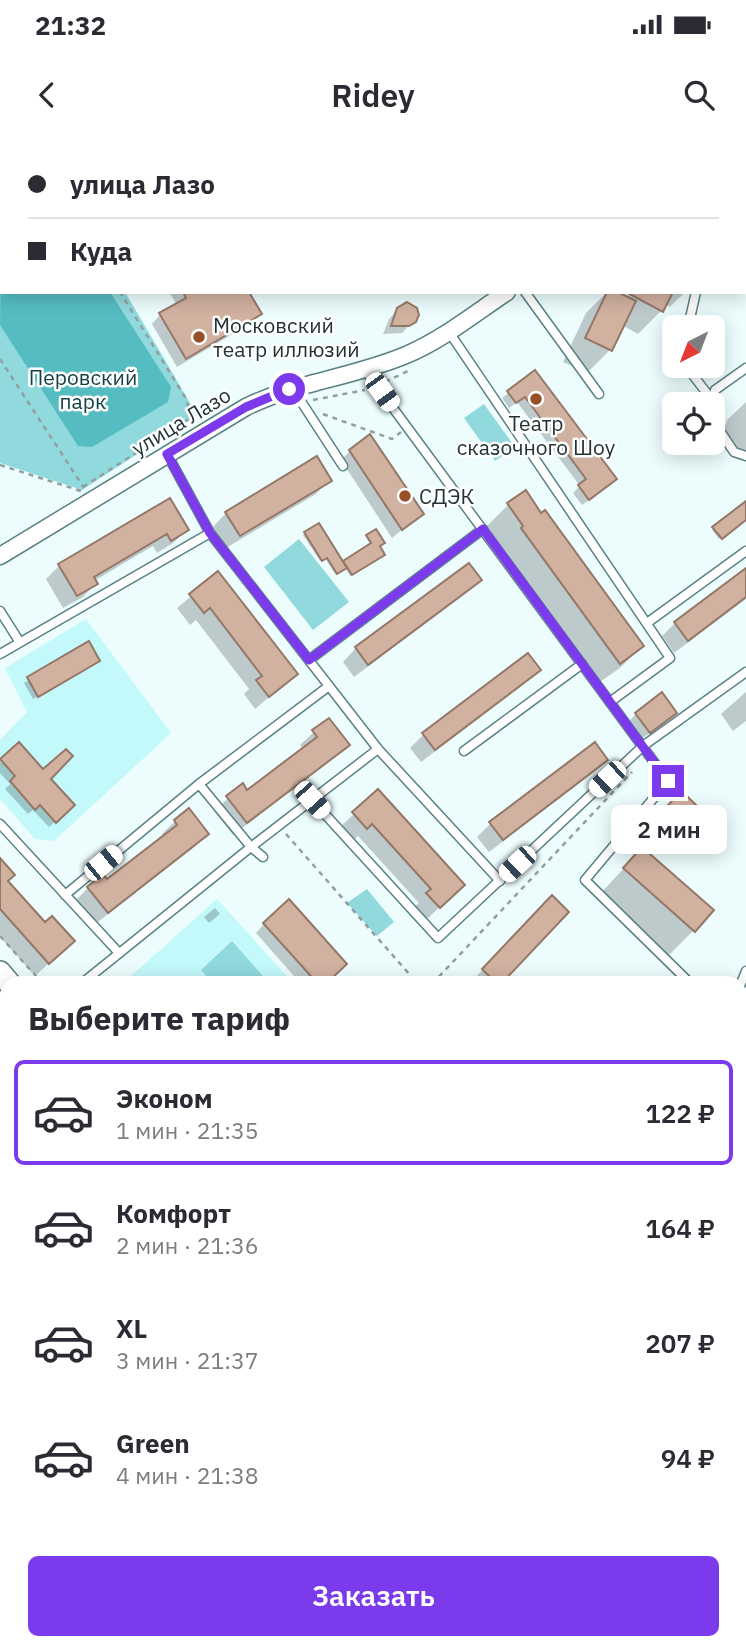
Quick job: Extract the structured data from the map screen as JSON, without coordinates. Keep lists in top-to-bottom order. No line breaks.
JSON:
{"streets":{"street":["улица Лазо"]},"parks":["Перовский парк"],"places":["Московский театр иллюзий","Театр сказочного Шоу","СДЭК"],"north":"bottom left","page":{"status":"21:32","header":"Ridey","banner":["улица Лазо","Куда"],"bubble":"2 мин","heading":"Выберите тариф","list":[{"name":"Эконом","note":"1 мин · 21:35","value":"122 ₽"},{"name":"Комфорт","note":"2 мин · 21:36","value":"164 ₽"},{"name":"XL","note":"3 мин · 21:37","value":"207 ₽"},{"name":"Green","note":"4 мин · 21:38","value":"94 ₽"}],"buttons":"Заказать"}}
